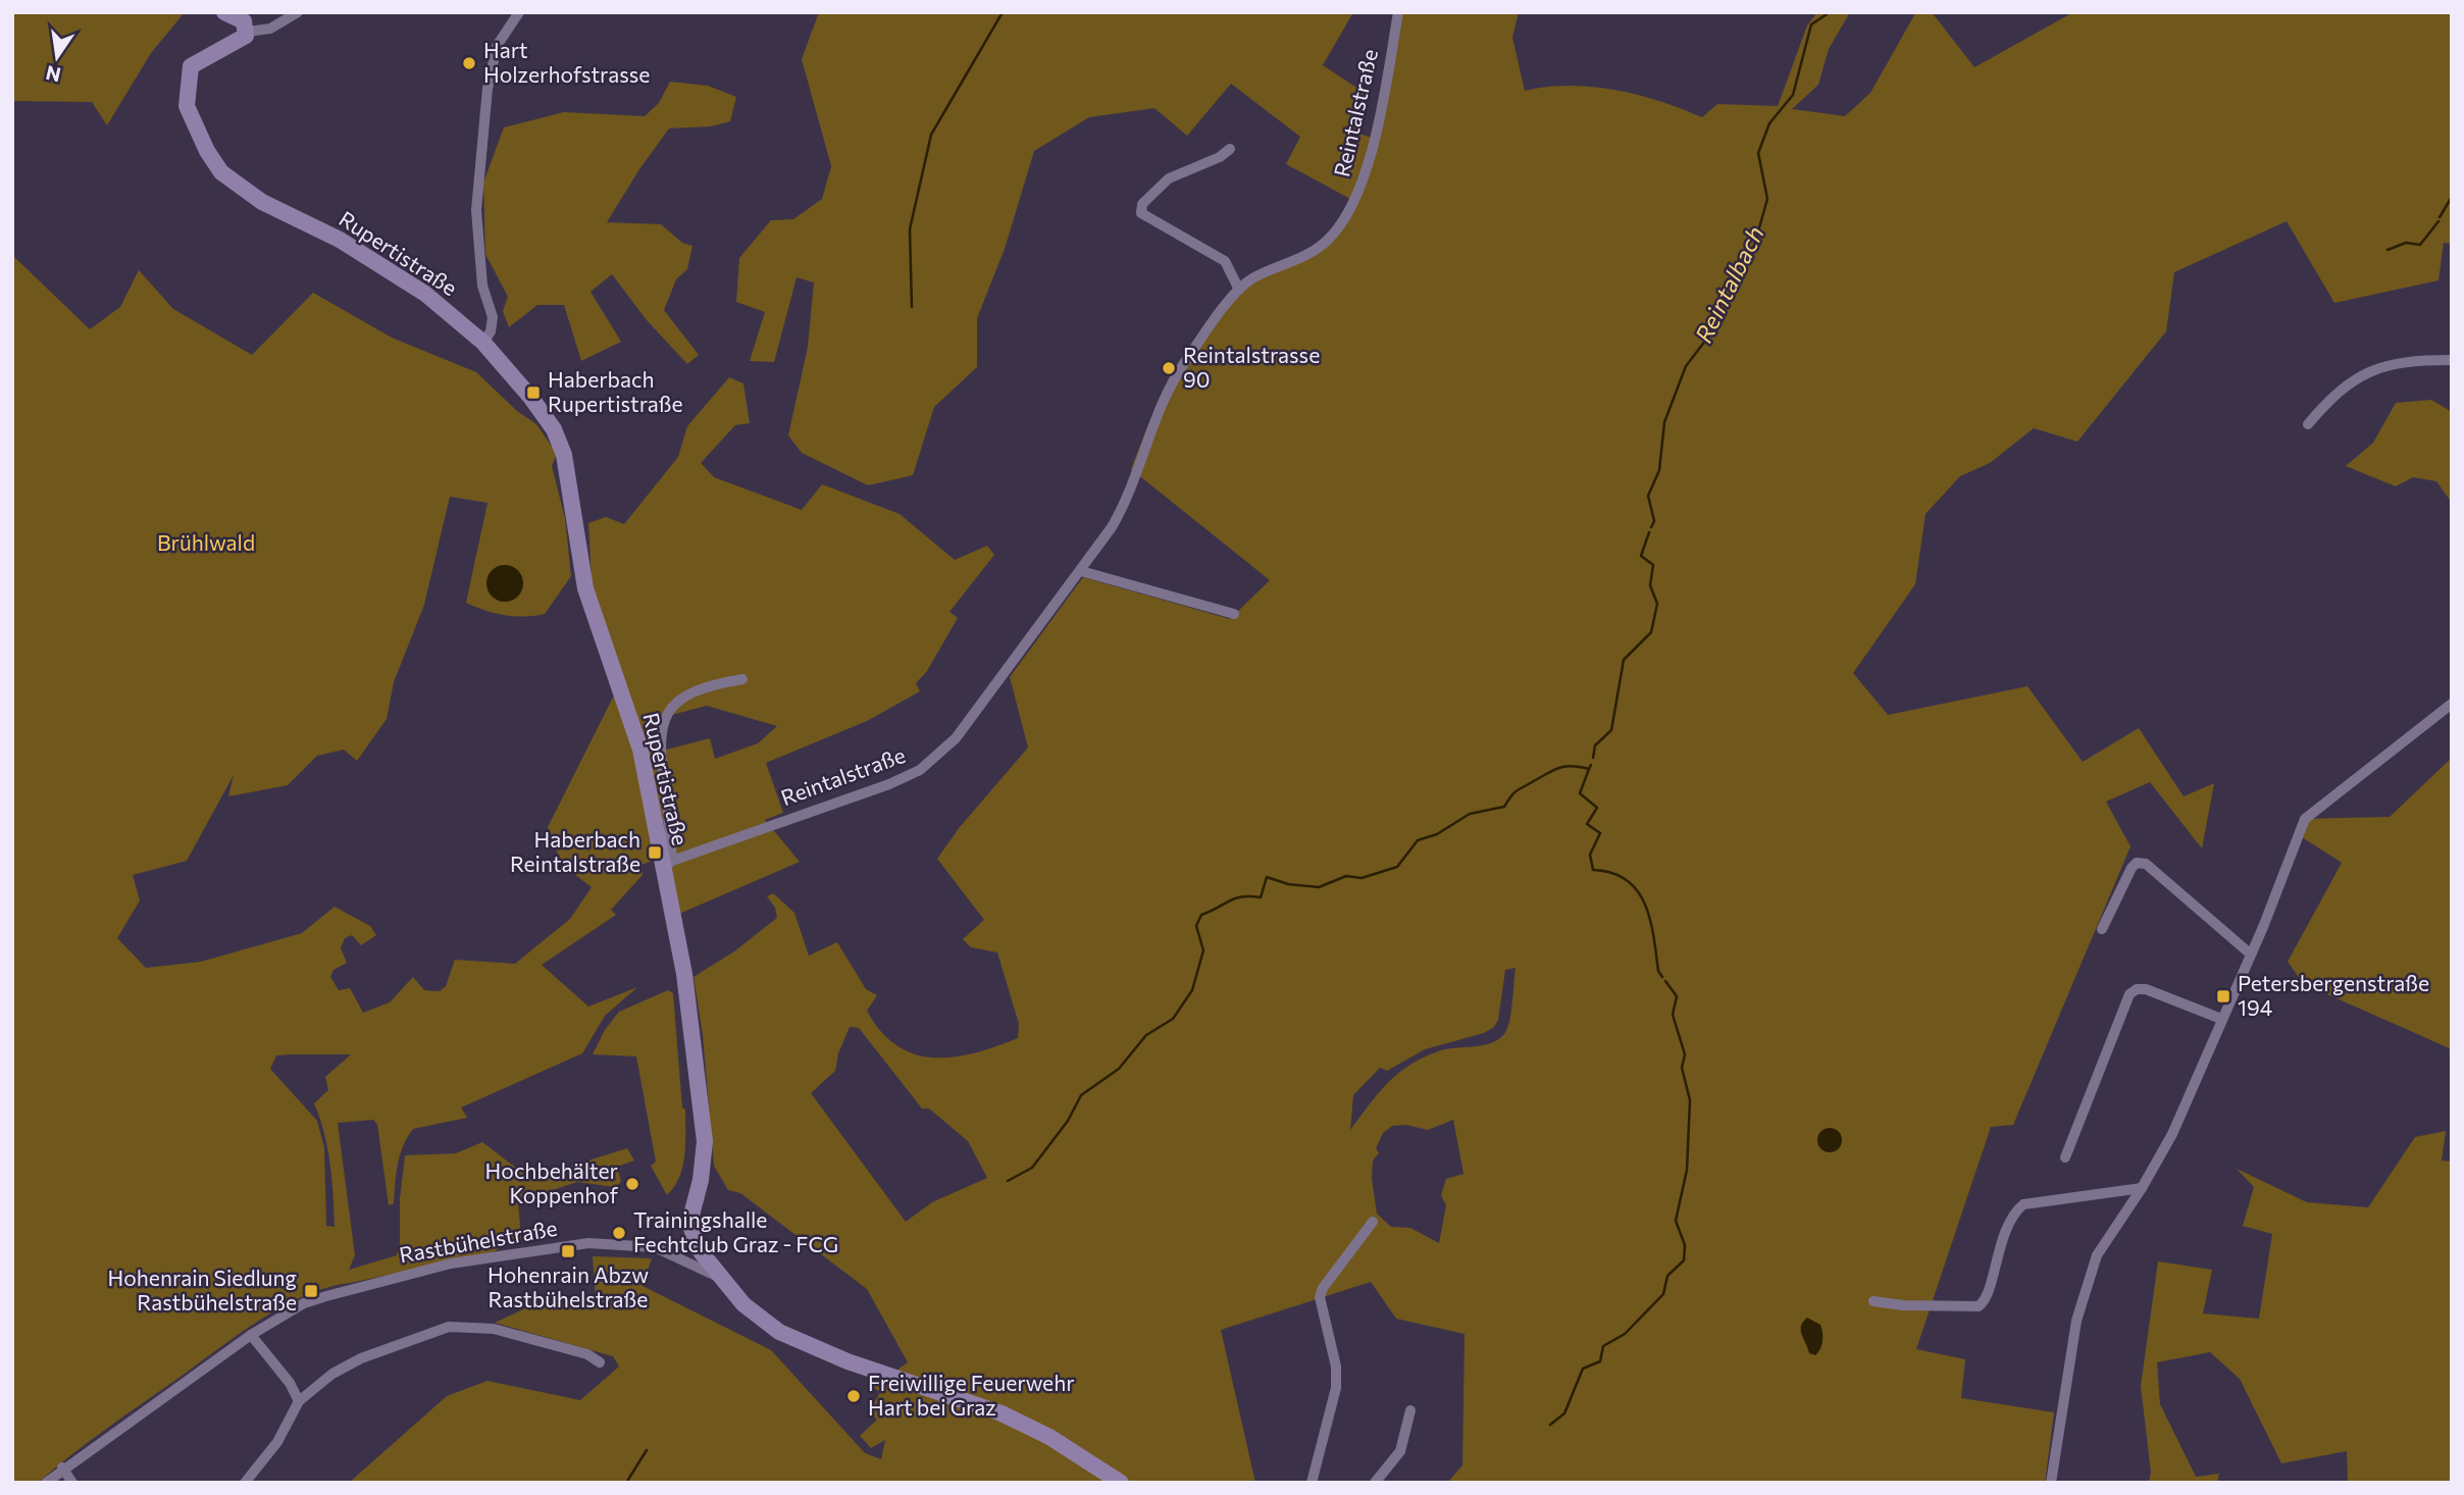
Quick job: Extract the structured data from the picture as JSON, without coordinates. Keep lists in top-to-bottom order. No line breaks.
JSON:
{"streets":{"main road":["Rupertistraße"],"street":["Reintalstraße","Rastbühelstraße"]},"crossings":[["Reintalstraße","Rupertistraße"],["Rupertistraße","Rastbühelstraße"]],"water":["Reintalbach"],"parks":["Brühlwald"],"places":{"other":["Hart Holzerhofstrasse","Reintalstrasse 90","Hochbehälter Koppenhof","Trainingshalle Fechtclub Graz - FCG","Freiwillige Feuerwehr Hart bei Graz"],"transit":["Haberbach Rupertistraße","Haberbach Reintalstraße","Petersbergenstraße 194","Hohenrain Abzw Rastbühelstraße","Hohenrain Siedlung Rastbühelstraße"]},"north":"bottom"}
